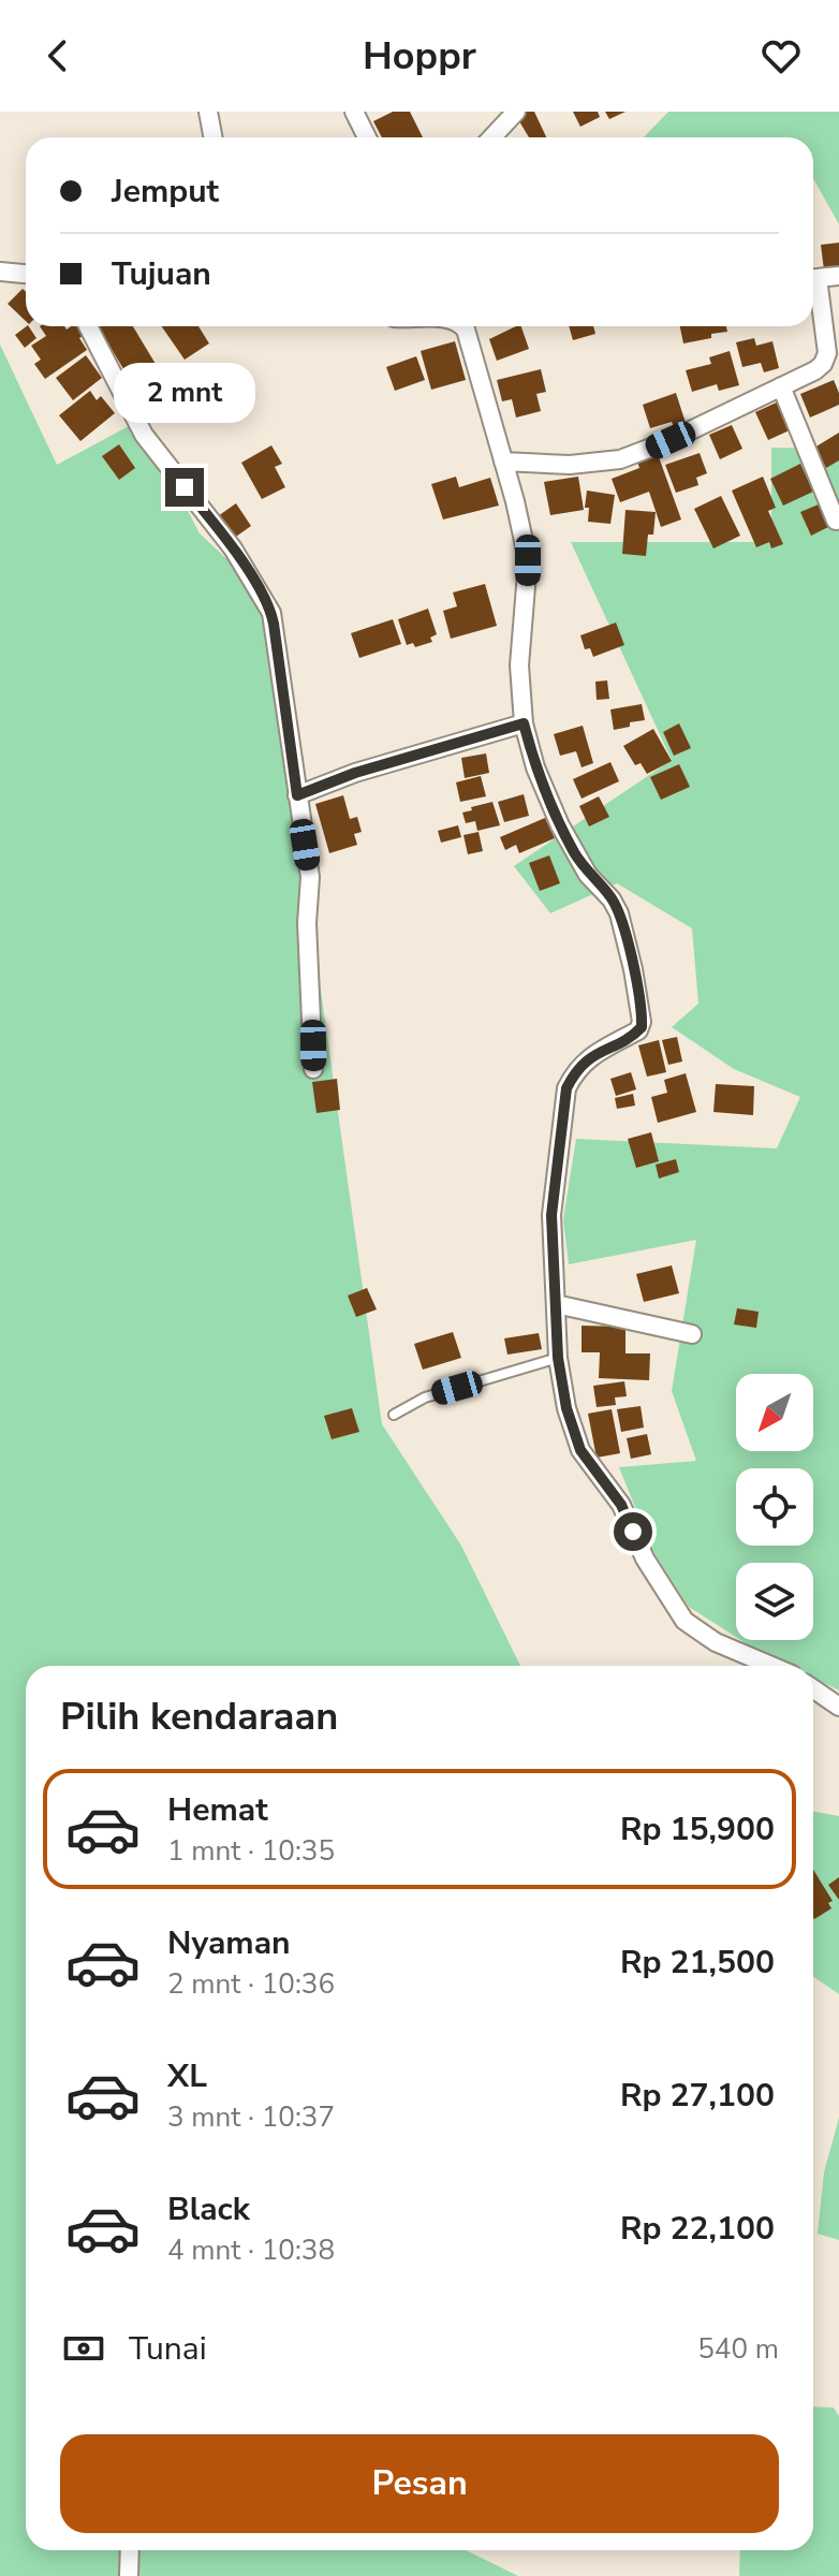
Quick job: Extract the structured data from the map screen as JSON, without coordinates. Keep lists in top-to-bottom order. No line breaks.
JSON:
{"north":"bottom left","page":{"header":"Hoppr","banner":["Jemput","Tujuan"],"bubble":"2 mnt","heading":"Pilih kendaraan","list":[{"name":"Hemat","note":"1 mnt · 10:35","value":"Rp 15,900"},{"name":"Nyaman","note":"2 mnt · 10:36","value":"Rp 21,500"},{"name":"XL","note":"3 mnt · 10:37","value":"Rp 27,100"},{"name":"Black","note":"4 mnt · 10:38","value":"Rp 22,100"}],"pay":["Tunai","540 m"],"buttons":"Pesan"}}
